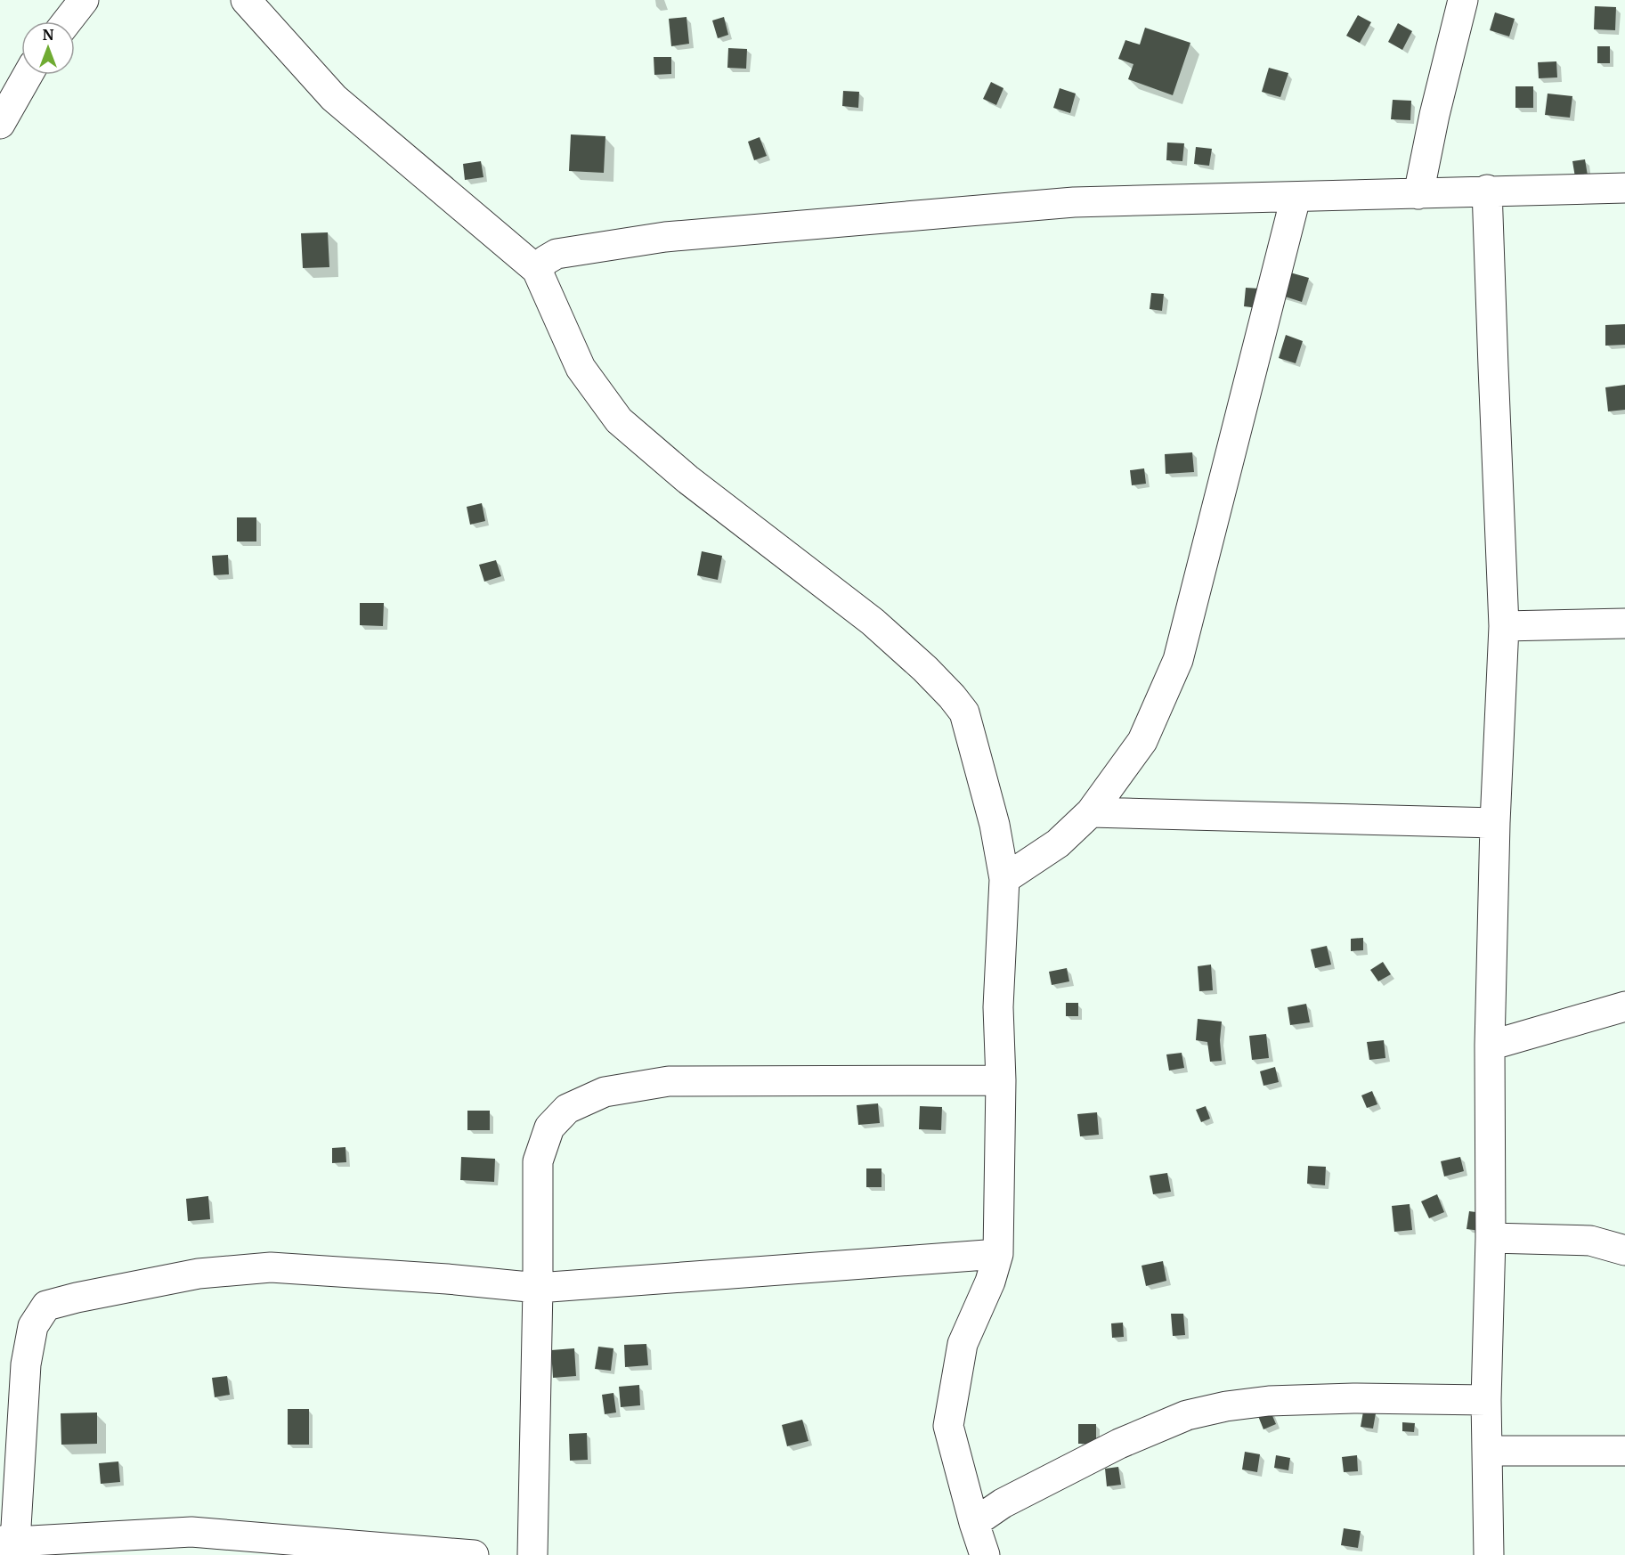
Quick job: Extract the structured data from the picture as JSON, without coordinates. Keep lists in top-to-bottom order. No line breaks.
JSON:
{"north":"top"}
